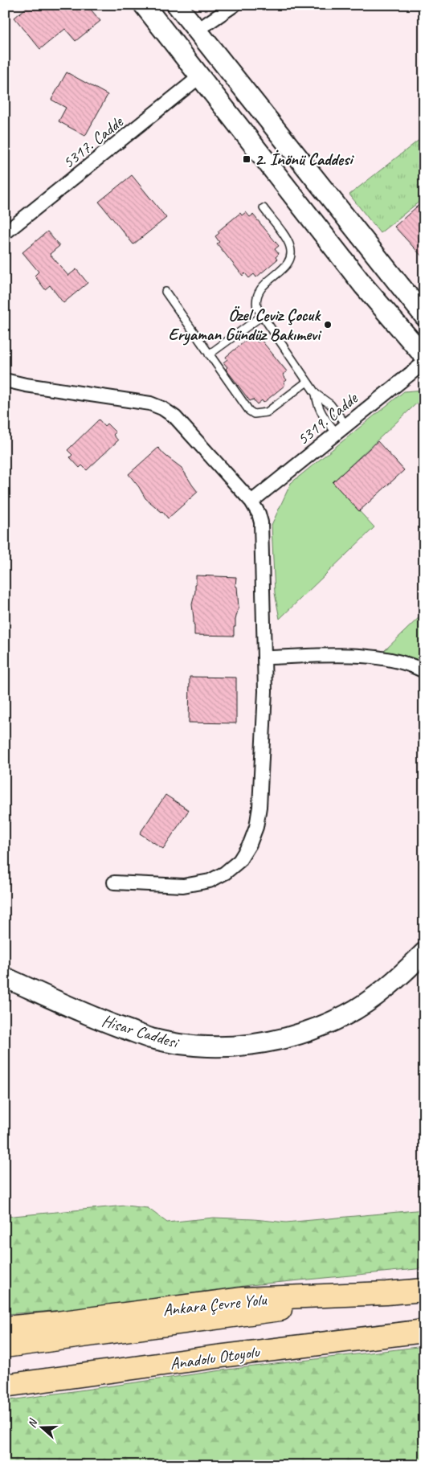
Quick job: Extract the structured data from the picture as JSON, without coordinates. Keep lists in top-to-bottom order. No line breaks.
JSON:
{"streets":{"highway":["Ankara Çevre Yolu","Anadolu Otoyolu"],"main road":["Hisar Caddesi"],"street":["5317. Cadde","5319. Cadde"]},"places":{"transit":["2. İnönü Caddesi"],"other":["Özel Ceviz Çocuk Eryaman Gündüz Bakımevi"]},"north":"left"}
